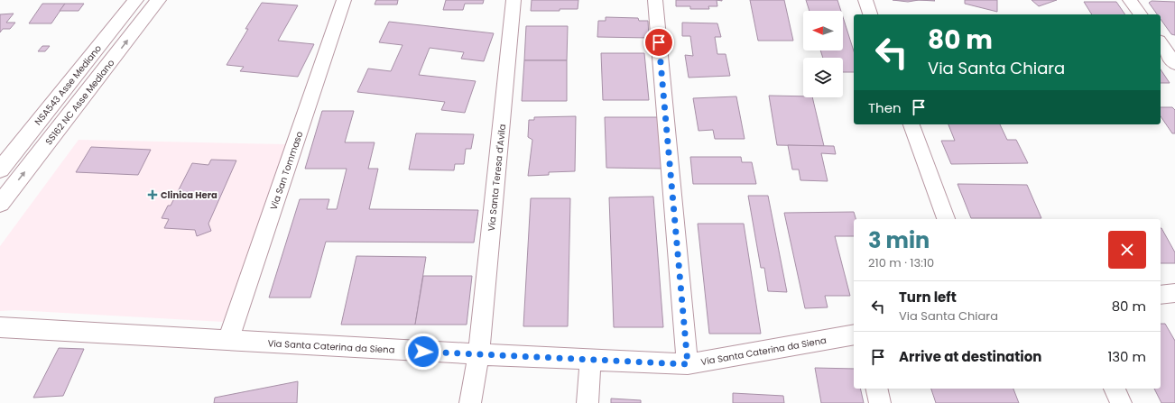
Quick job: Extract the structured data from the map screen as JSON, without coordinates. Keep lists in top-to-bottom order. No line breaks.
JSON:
{"streets":{"highway":["NSA543 Asse Mediano","SS162 NC Asse Mediano"],"street":["Via San Tommaso","Via Santa Teresa d'Avila","Via Santa Caterina da Siena"]},"crossings":[["Via San Tommaso","Via Santa Caterina da Siena"],["Via Santa Teresa d'Avila","Via Santa Caterina da Siena"]],"one_way":["SS162 NC Asse Mediano"],"places":{"health":["Clinica Hera"]},"north":"left","page":{"turn":["80 m","Via Santa Chiara"],"then":"Then","heading":["3 min","210 m · 13:10"],"list":[{"name":"Turn left","note":"Via Santa Chiara","value":"80 m"},{"name":"Arrive at destination","value":"130 m"}]}}
